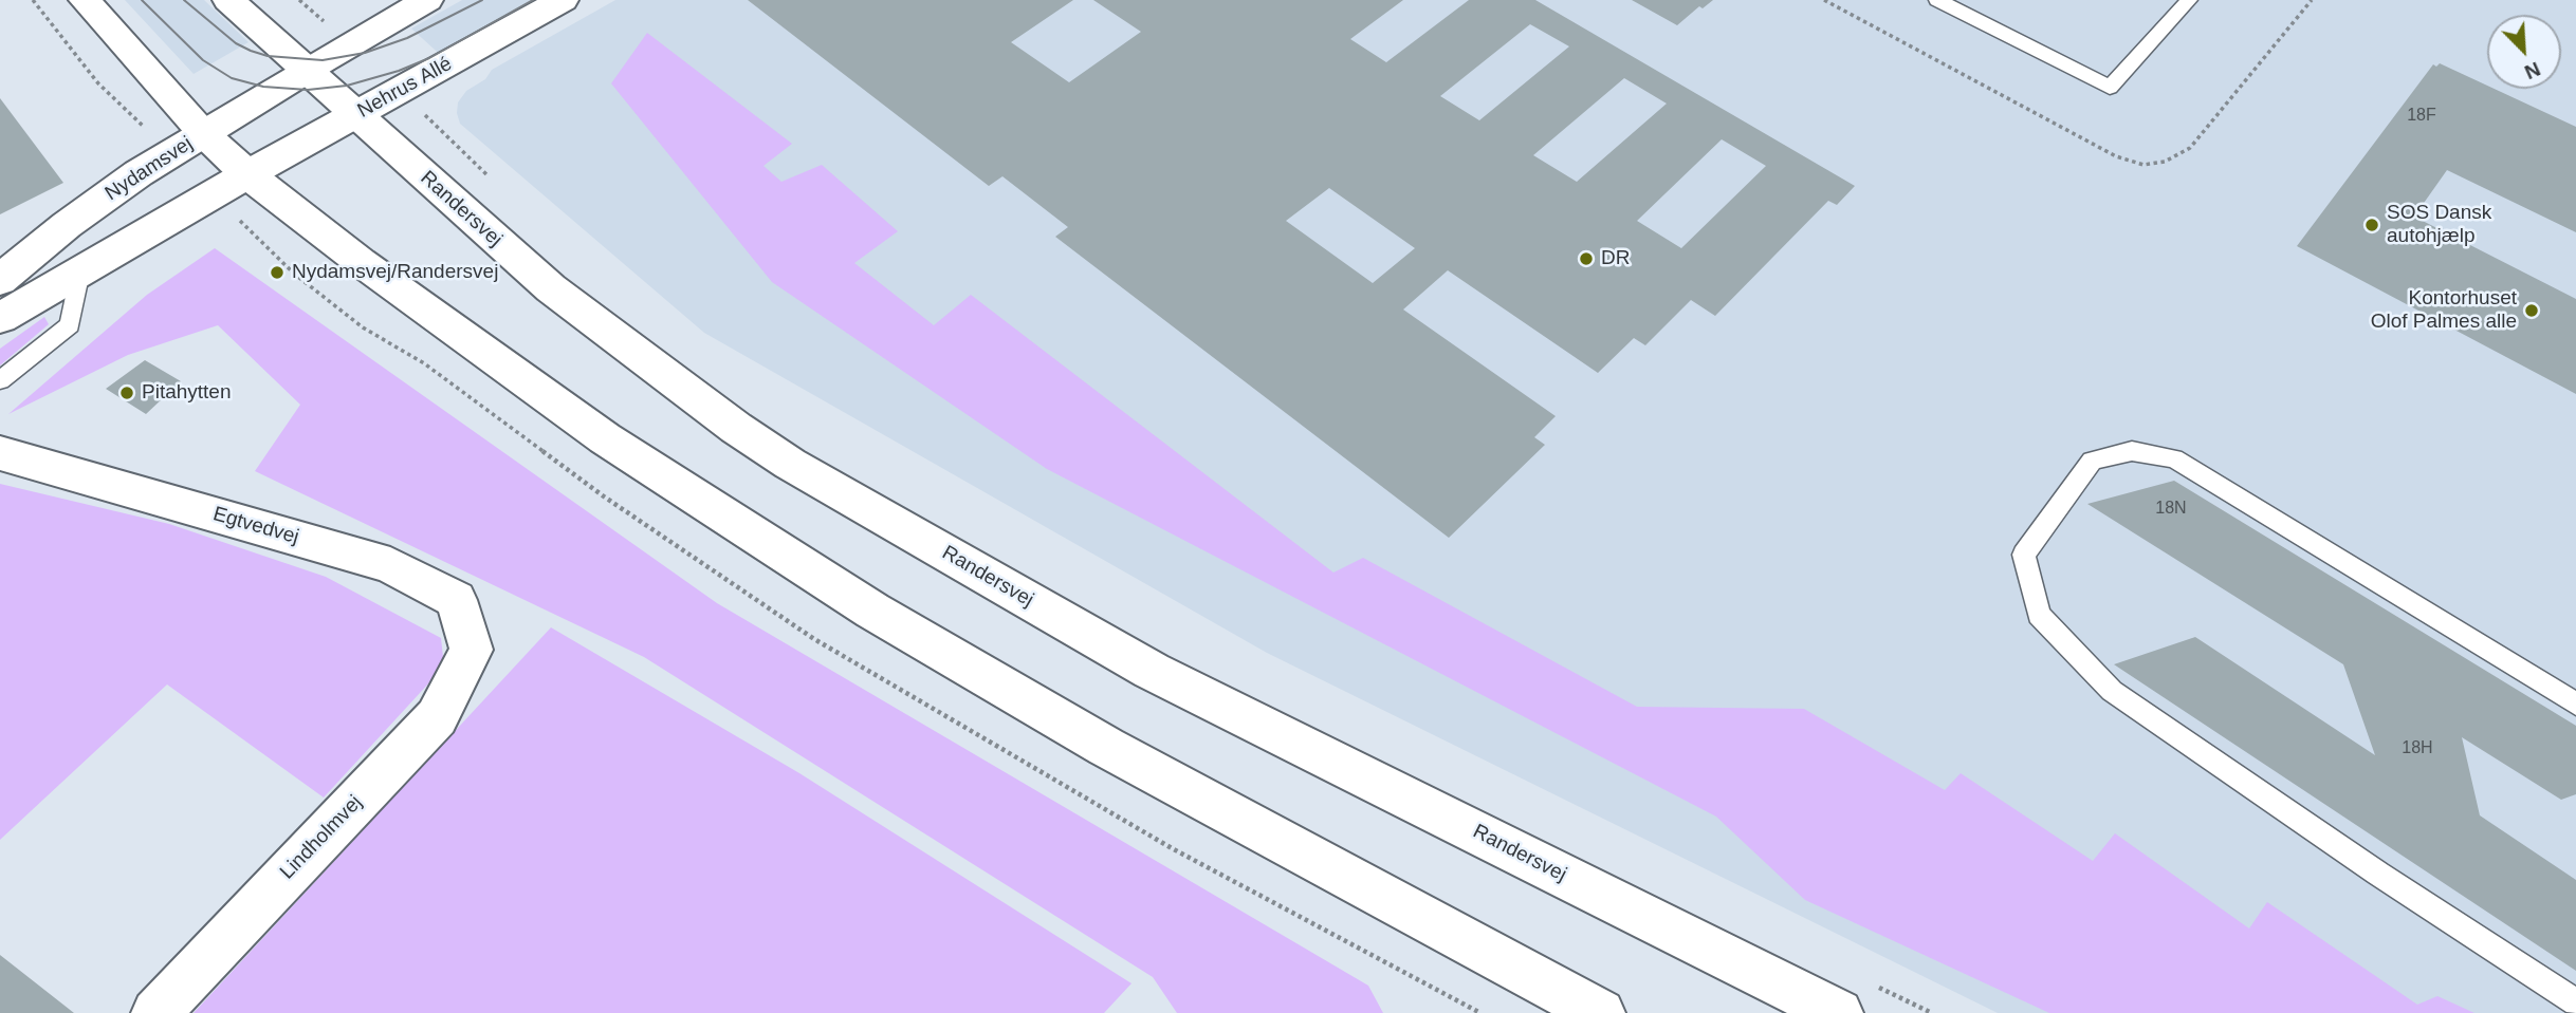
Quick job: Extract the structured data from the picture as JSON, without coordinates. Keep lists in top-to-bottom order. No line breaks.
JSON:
{"streets":{"main road":["Nehrus Allé","Nydamsvej","Randersvej","Egtvedvej","Lindholmvej"]},"crossings":[["Nehrus Allé","Randersvej"],["Nydamsvej","Randersvej"],["Egtvedvej","Lindholmvej"]],"places":["SOS Dansk autohjælp","DR","Nydamsvej/Randersvej","Kontorhuset Olof Palmes alle","Pitahytten"],"house_numbers":["18F","18N","18H"],"north":"bottom right"}
